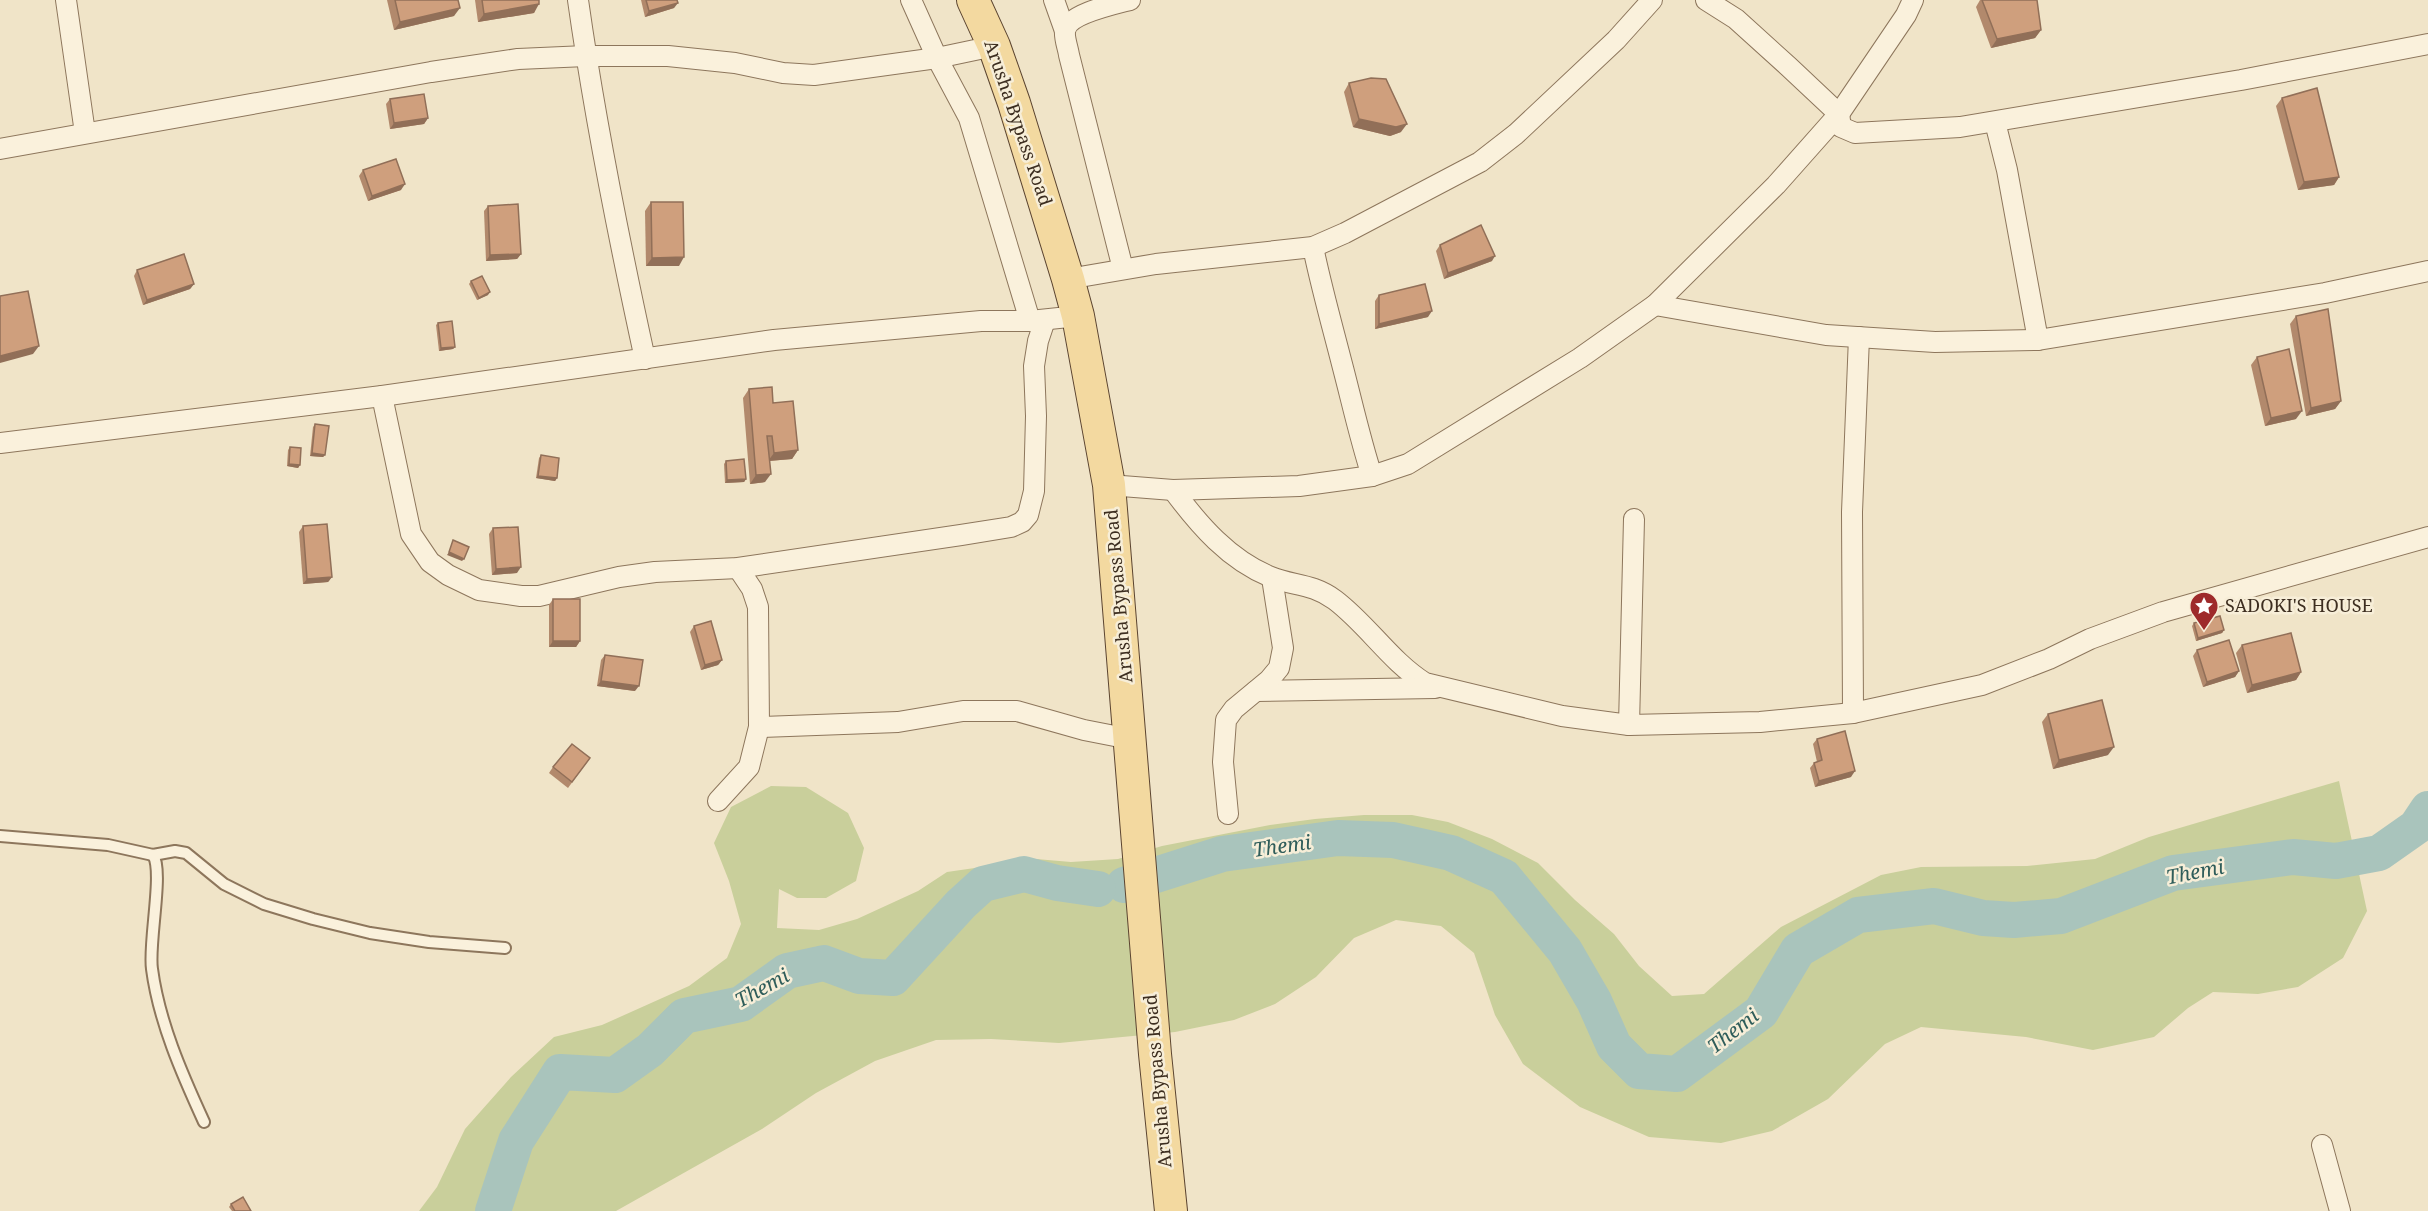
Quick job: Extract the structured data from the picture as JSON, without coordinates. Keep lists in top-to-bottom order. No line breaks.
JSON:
{"streets":{"main road":["Arusha Bypass Road"]},"water":["Themi"],"places":{"place":["SADOKI'S HOUSE"]}}
